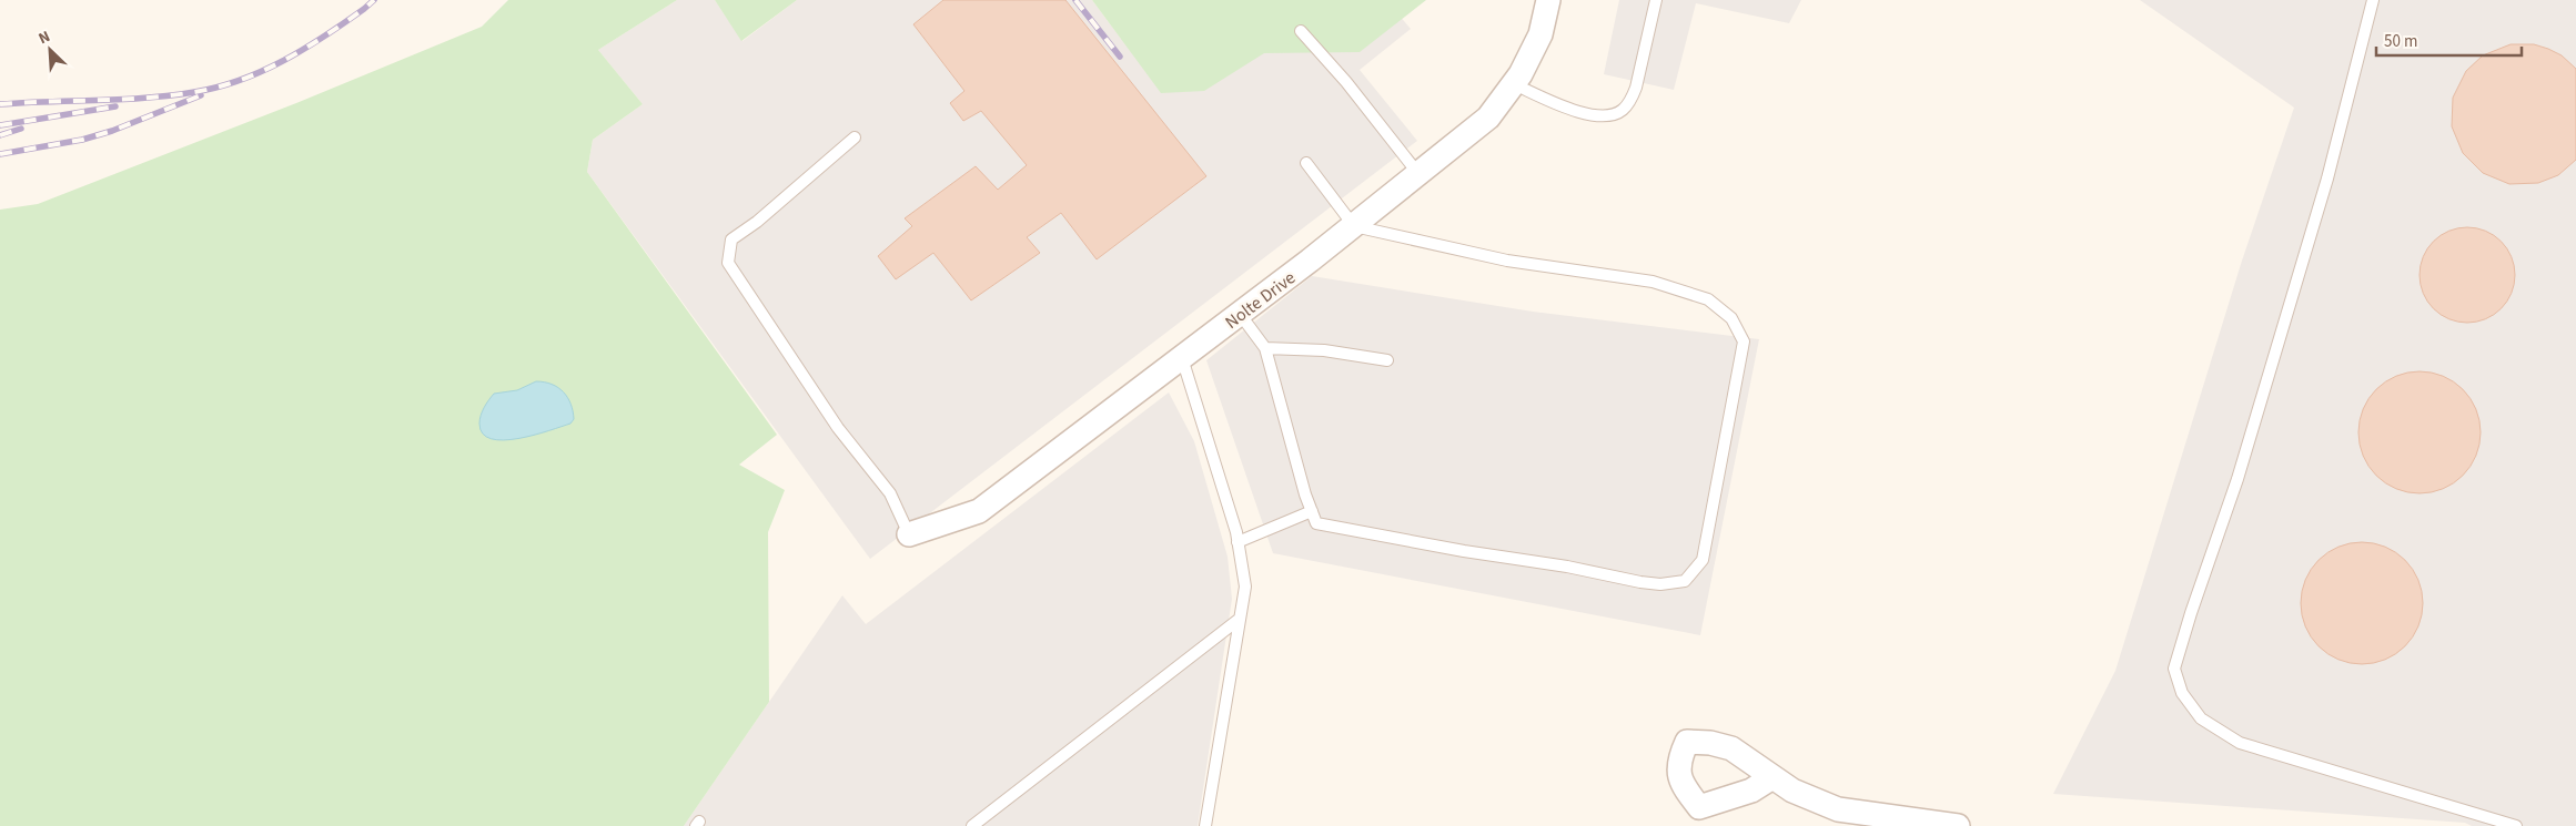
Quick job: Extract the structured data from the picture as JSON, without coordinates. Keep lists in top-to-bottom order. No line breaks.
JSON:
{"streets":{"street":["Nolte Drive"]},"scale_bar":"50 m","north":"top left"}
